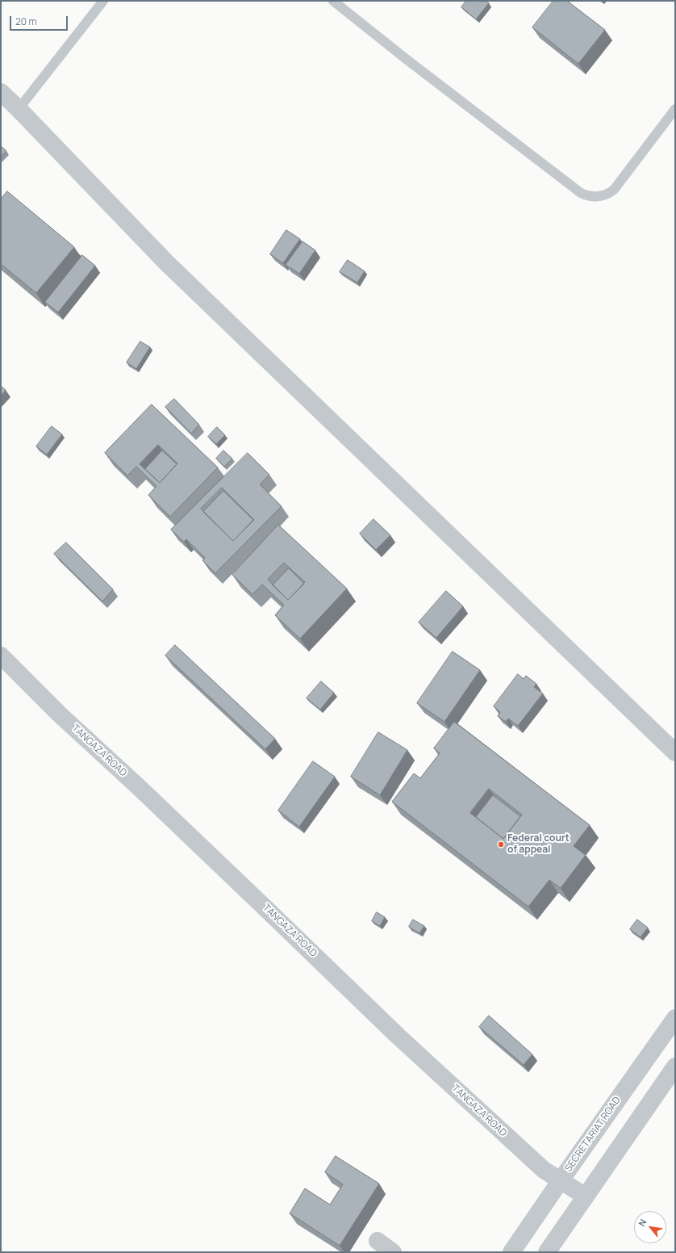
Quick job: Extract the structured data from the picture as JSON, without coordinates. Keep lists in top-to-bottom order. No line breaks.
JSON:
{"streets":{"street":["TANGAZA ROAD","SECRETARIAT ROAD"]},"crossings":[["TANGAZA ROAD","SECRETARIAT ROAD"]],"places":["Federal court of appeal"],"scale_bar":"20 m","north":"top left"}
